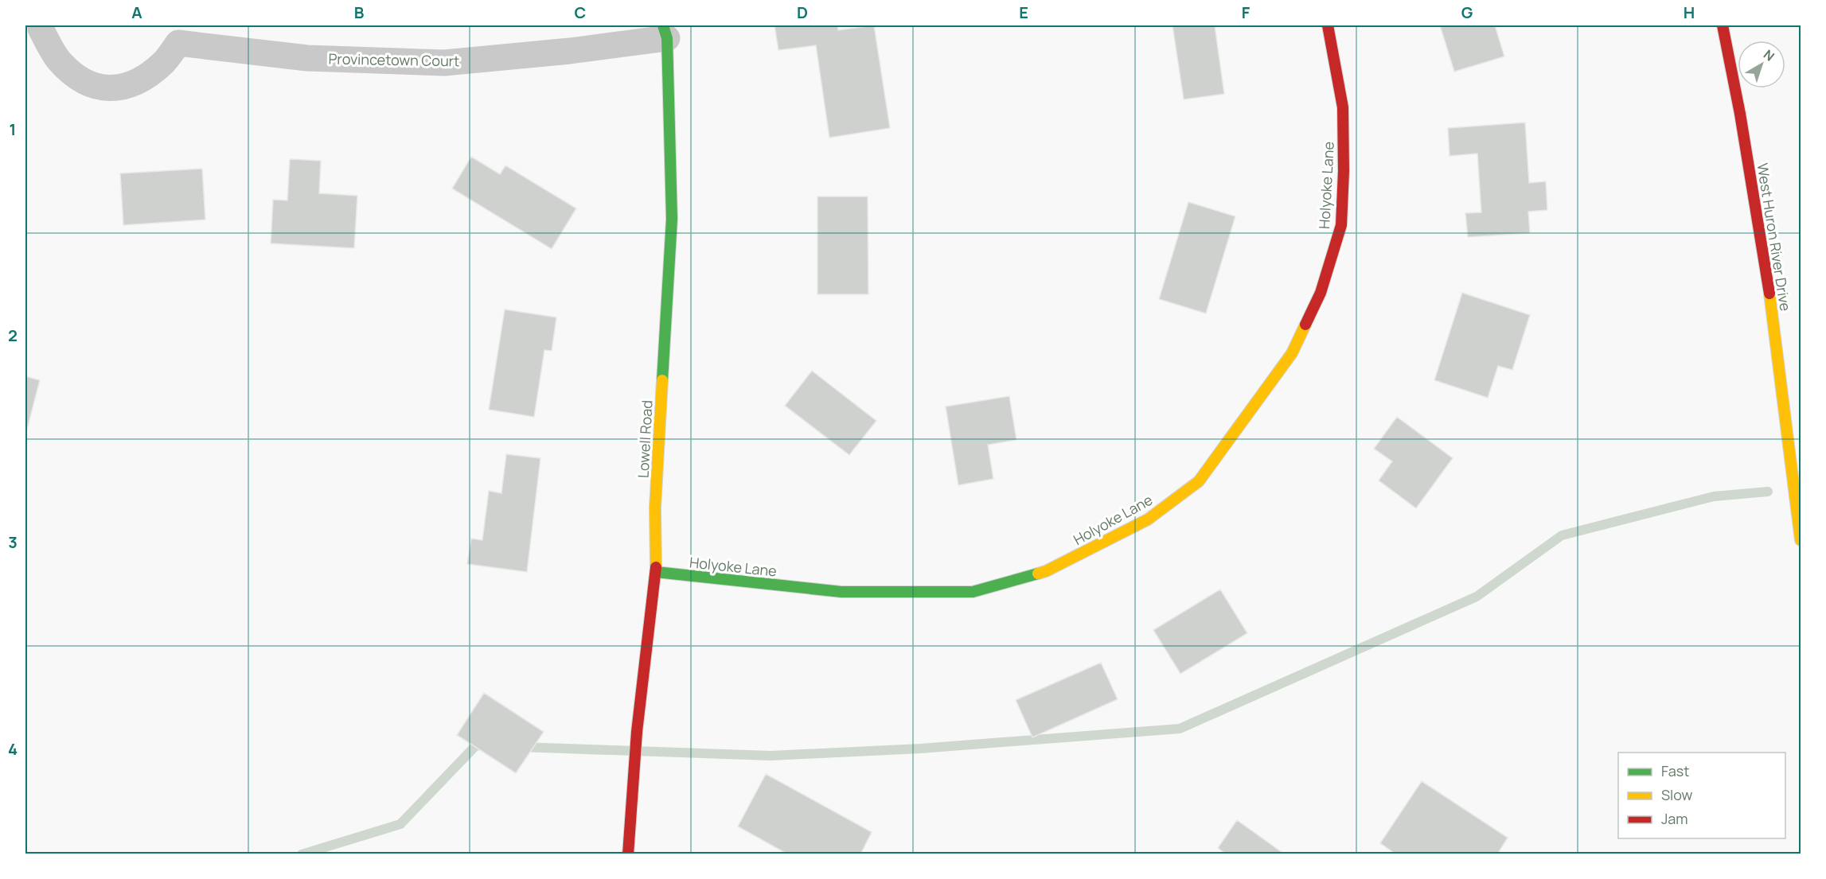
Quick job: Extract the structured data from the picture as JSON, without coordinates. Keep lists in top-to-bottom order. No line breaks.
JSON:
{"streets":{"street":["Provincetown Court","Holyoke Lane","West Huron River Drive","Lowell Road"]},"crossings":[["Provincetown Court","Lowell Road"],["Holyoke Lane","Lowell Road"]],"legend":["Fast","Slow","Jam"],"north":"top right","grid":{"columns":["A","B","C","D","E","F","G","H"],"rows":["1","2","3","4"]}}
